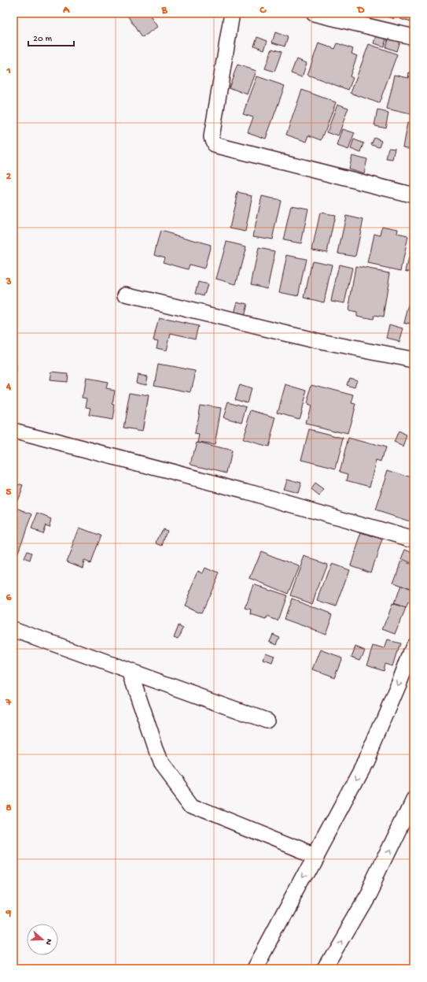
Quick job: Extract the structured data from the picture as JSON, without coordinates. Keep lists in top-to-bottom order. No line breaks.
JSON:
{"scale_bar":"20 m","north":"right","grid":{"columns":["A","B","C","D"],"rows":["1","2","3","4","5","6","7","8","9"]}}
